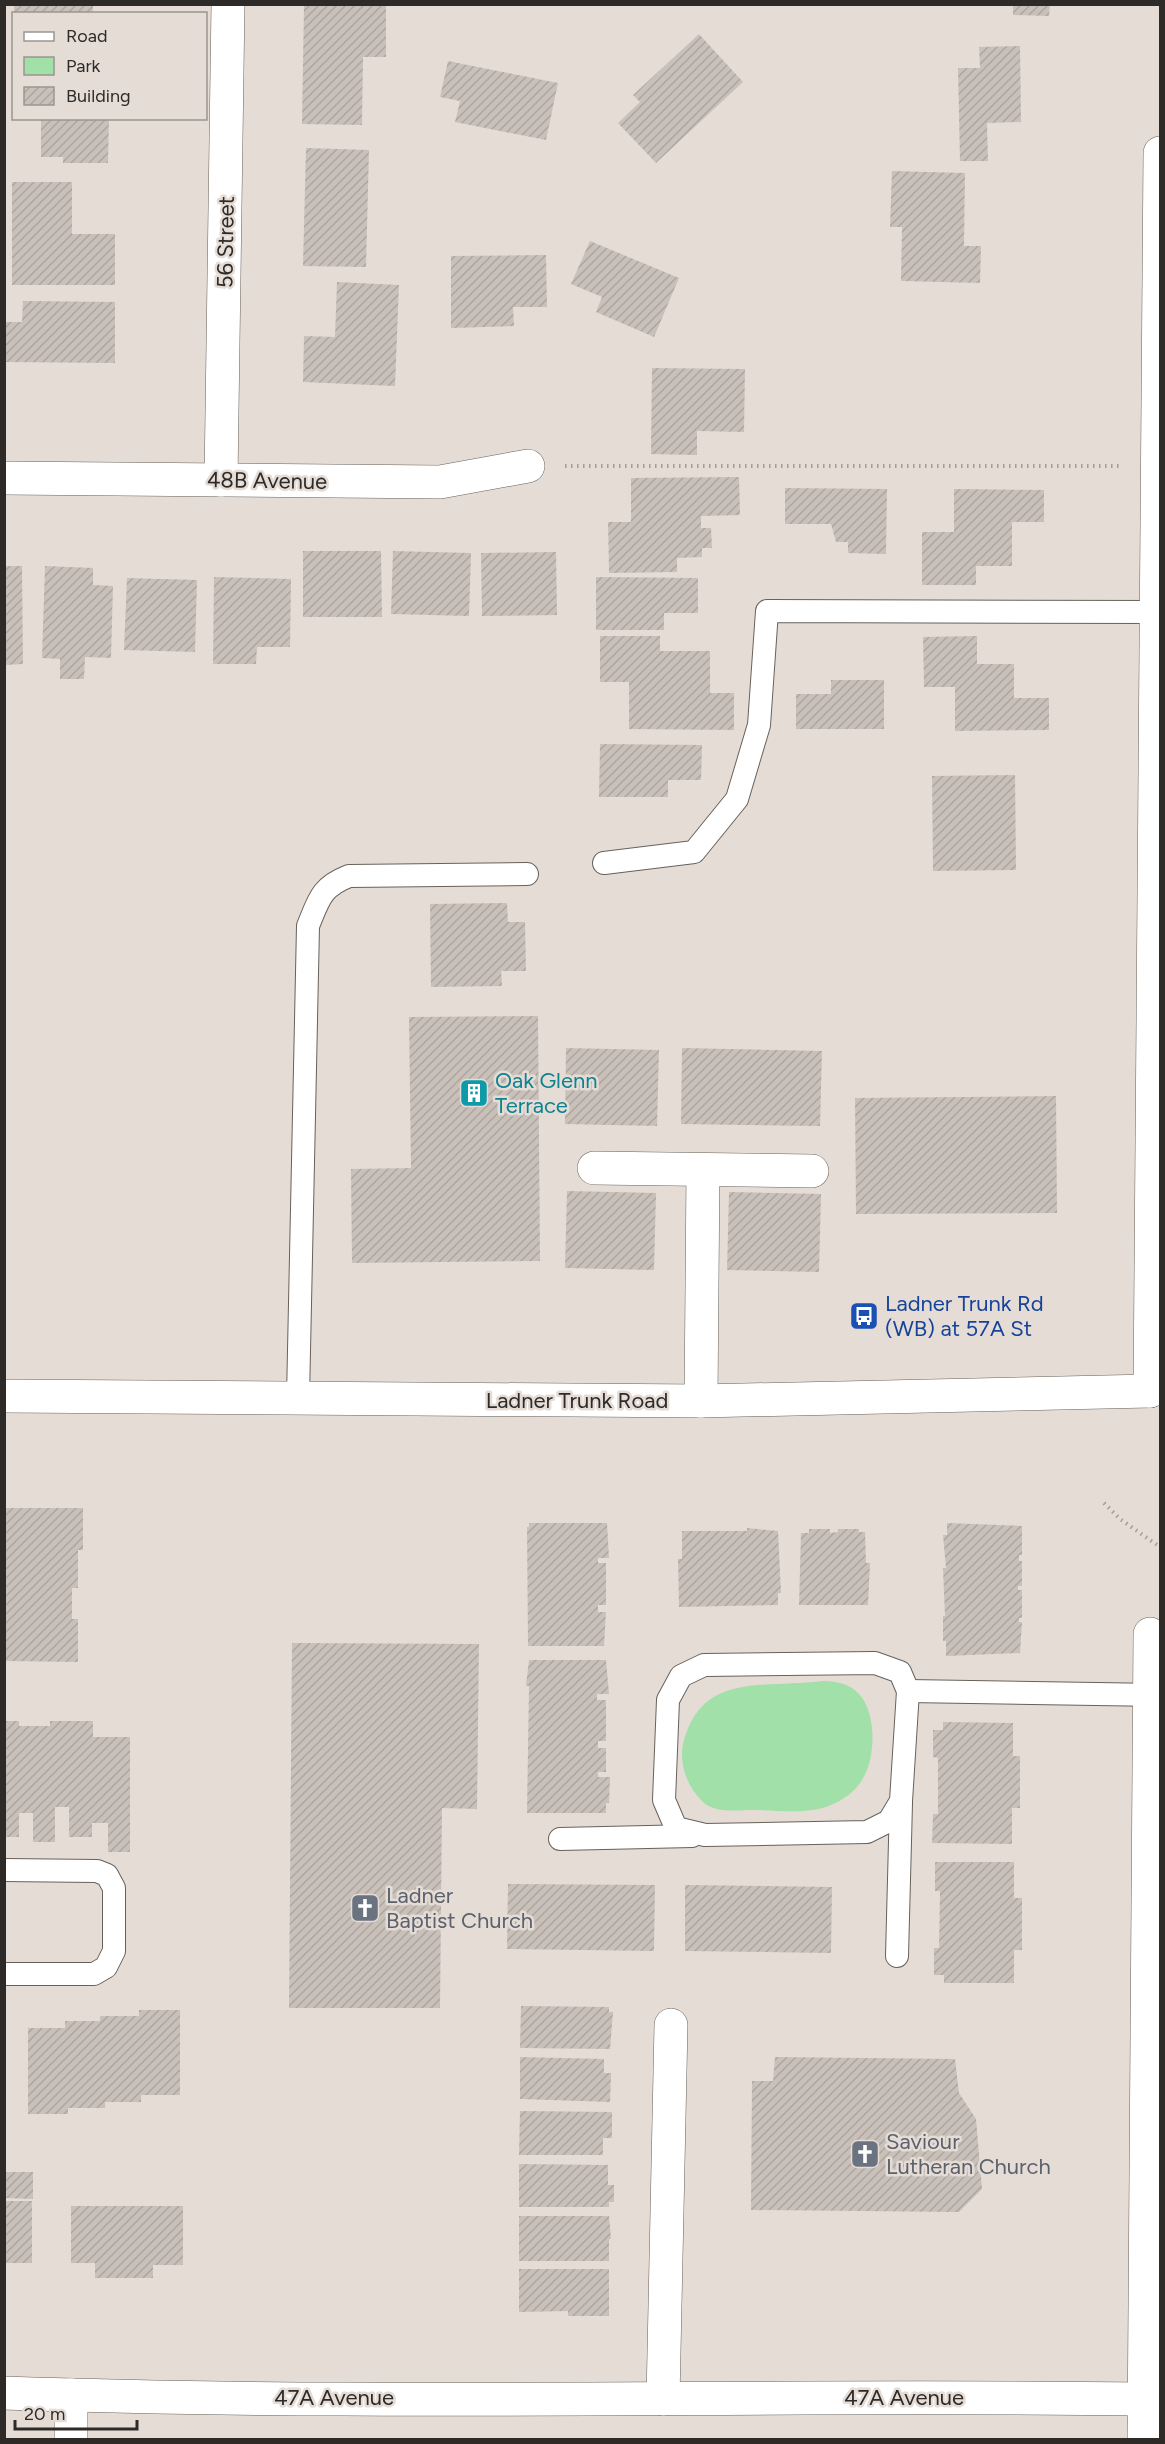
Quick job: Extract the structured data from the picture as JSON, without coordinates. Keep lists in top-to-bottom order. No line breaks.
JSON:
{"streets":{"street":["56 Street","48B Avenue","Ladner Trunk Road","47A Avenue"]},"crossings":[["56 Street","48B Avenue"]],"places":{"building":["Oak Glenn Terrace"],"bus stop":["Ladner Trunk Rd (WB) at 57A St"],"church":["Ladner Baptist Church","Saviour Lutheran Church"]},"legend":["Road","Park","Building"],"scale_bar":"20 m"}
